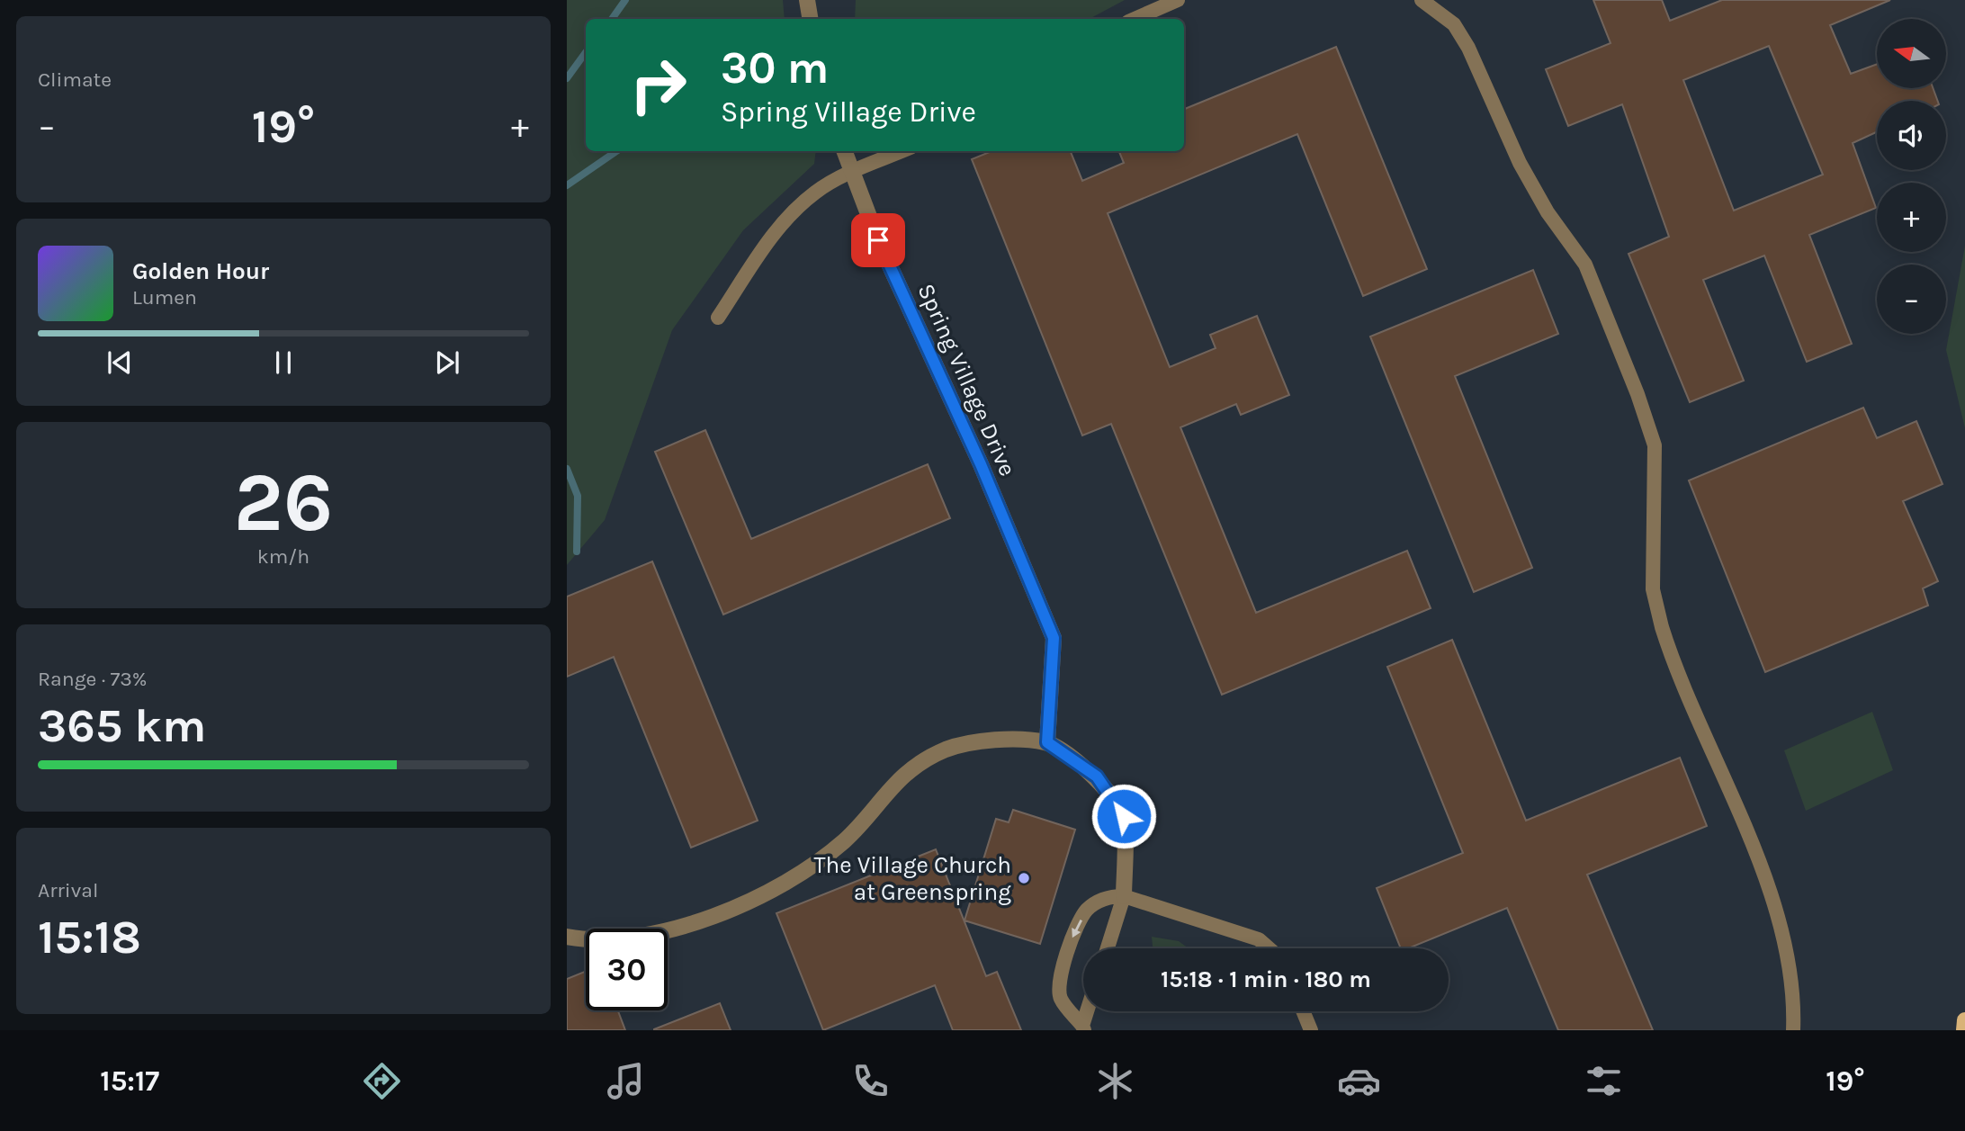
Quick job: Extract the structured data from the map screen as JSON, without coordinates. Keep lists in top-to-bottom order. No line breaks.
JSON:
{"streets":{"street":["Spring Village Drive"]},"places":["The Village Church at Greenspring"],"north":"left","page":{"tile":["Climate",["26","km/h"],["Range · 73%","365 km"],["Arrival","15:18"]],"map_buttons":["+","−"],"turn":["30 m","Spring Village Drive"],"heat":["−","19°","+"],"song":["Golden Hour","Lumen"],"limit":"30","trip":"15:18 · 1 min · 180 m","tabs":["15:17","19°"]}}
